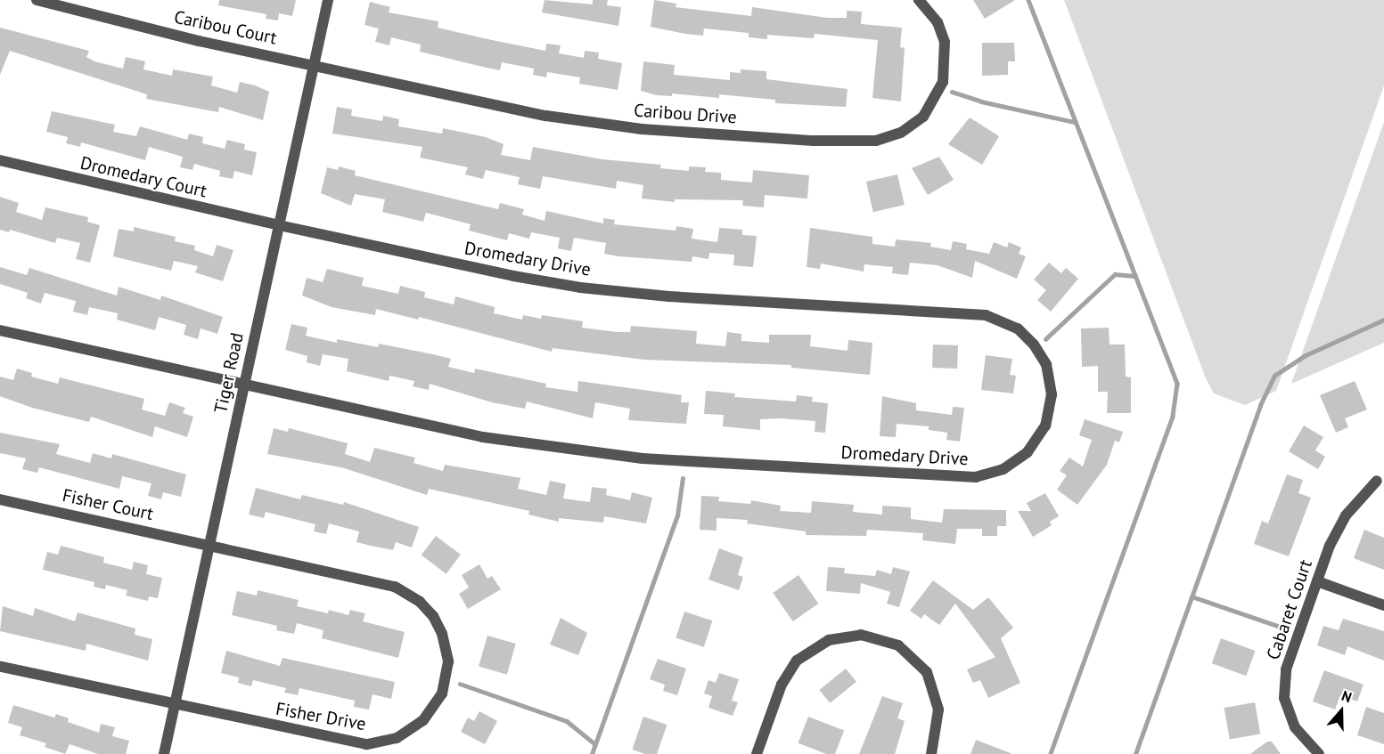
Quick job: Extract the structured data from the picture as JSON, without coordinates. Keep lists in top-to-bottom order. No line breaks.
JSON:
{"streets":{"street":["Caribou Court","Caribou Drive","Dromedary Court","Dromedary Drive","Tiger Road","Fisher Court","Cabaret Court","Fisher Drive"]},"crossings":[["Caribou Court","Caribou Drive"],["Caribou Court","Tiger Road"],["Caribou Drive","Tiger Road"],["Dromedary Court","Dromedary Drive"],["Dromedary Court","Tiger Road"],["Dromedary Drive","Tiger Road"],["Tiger Road","Fisher Court"],["Tiger Road","Fisher Drive"],["Fisher Court","Fisher Drive"]],"north":"top"}
